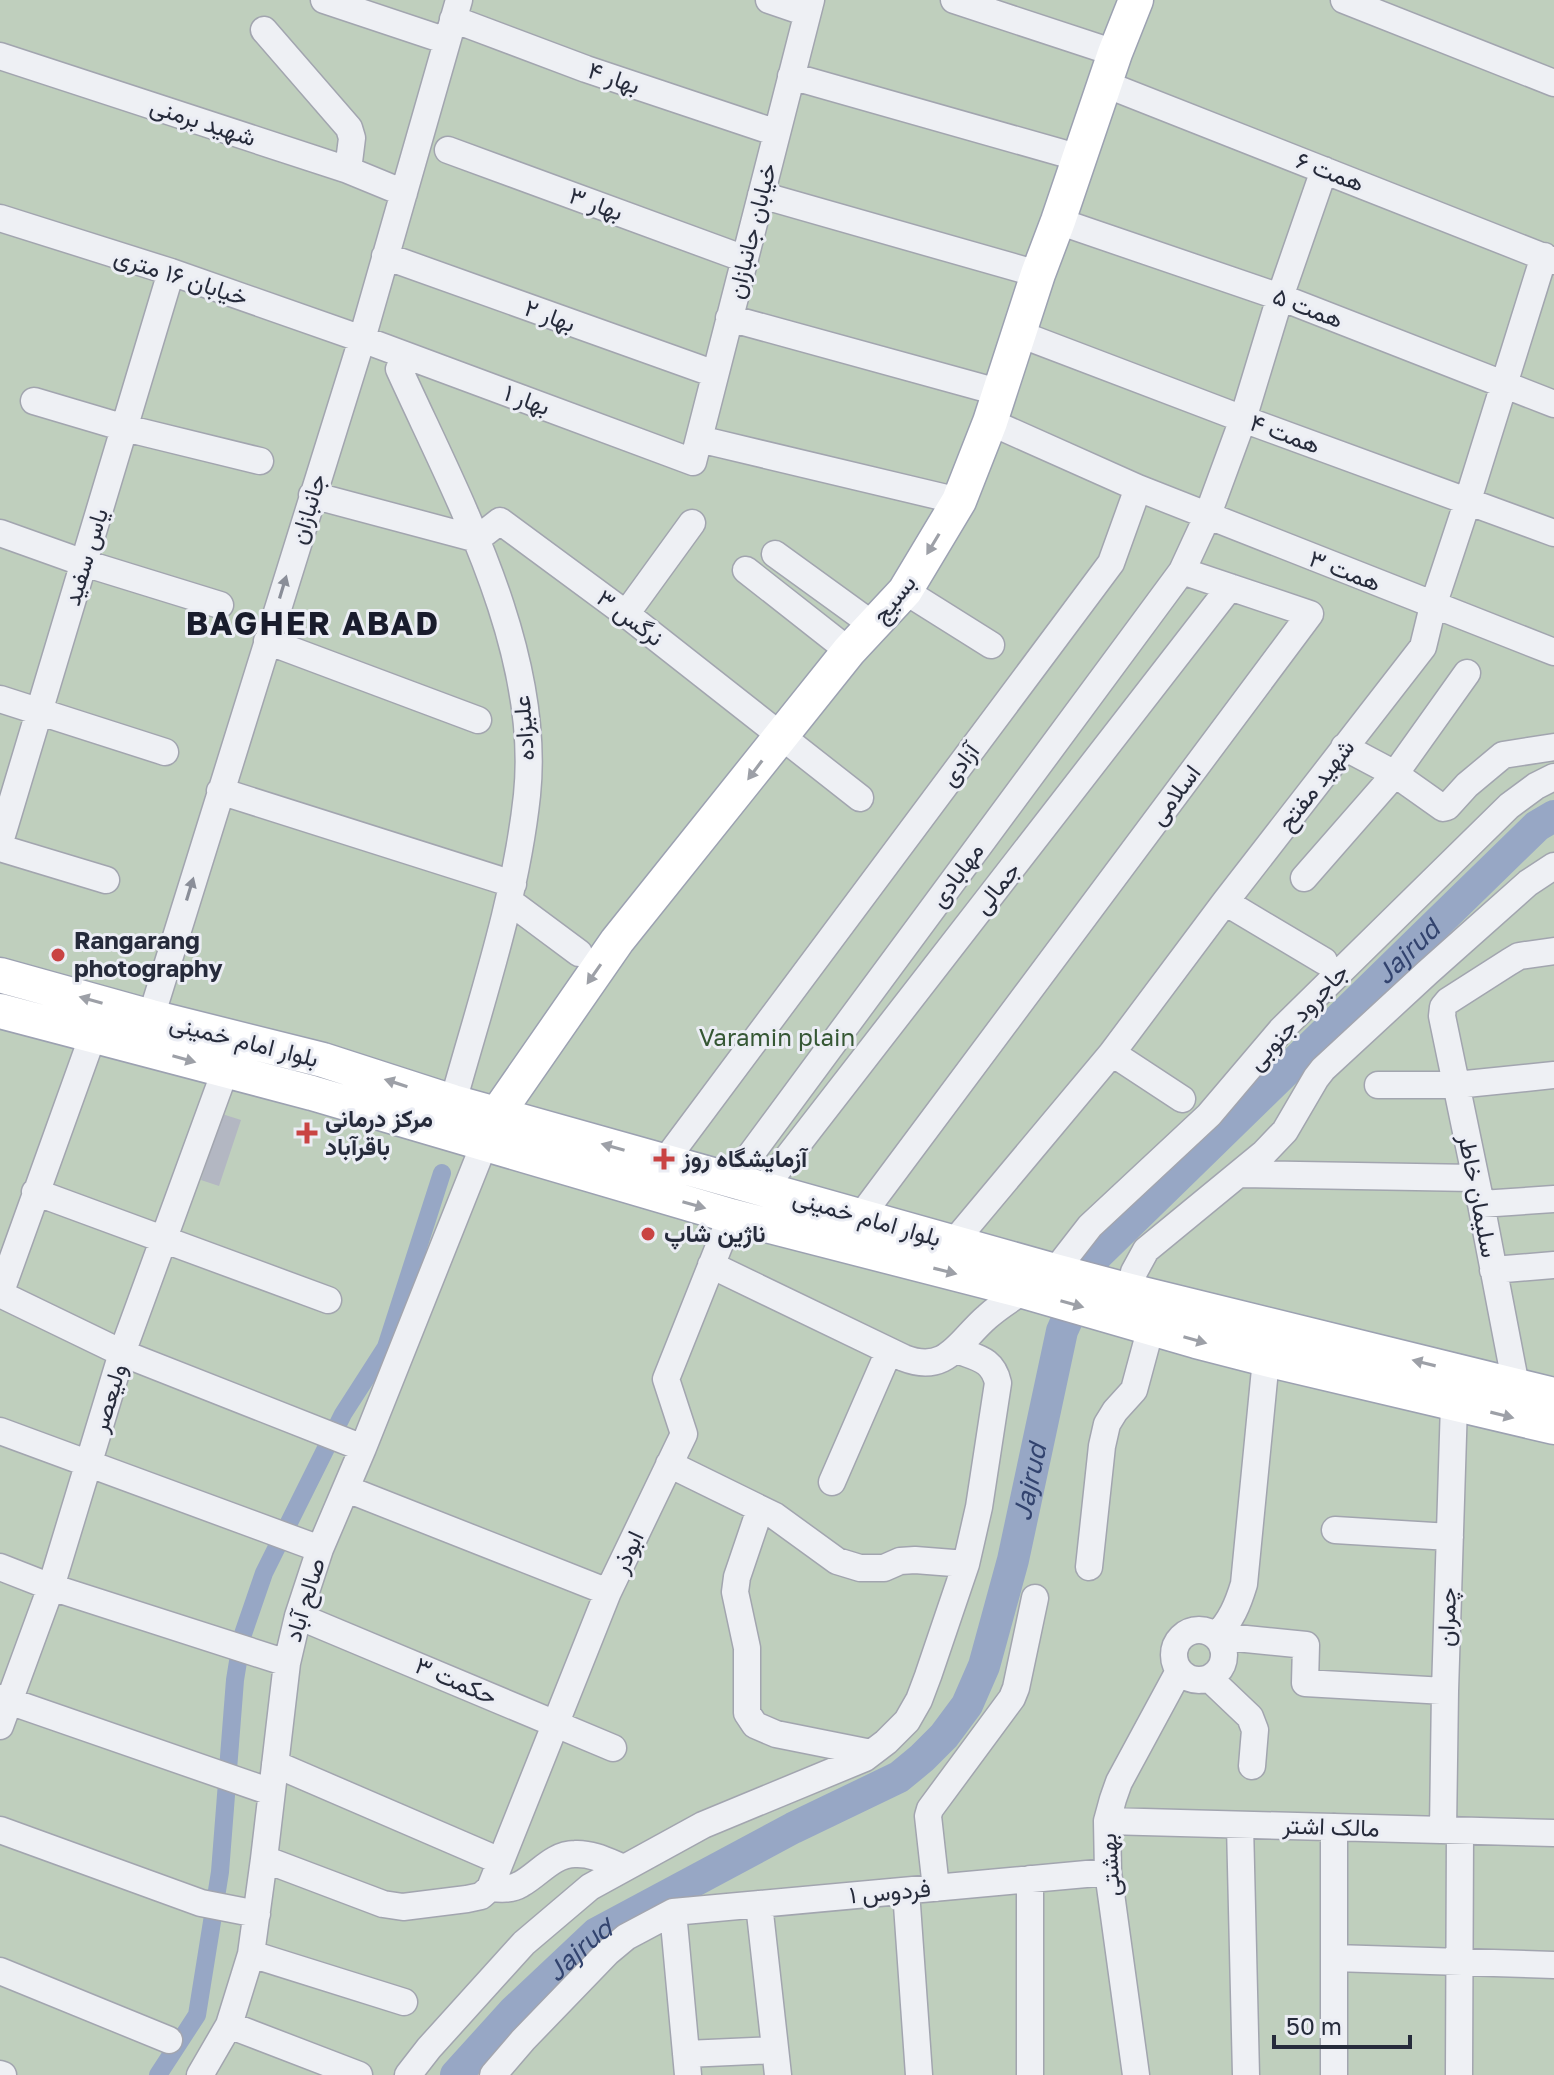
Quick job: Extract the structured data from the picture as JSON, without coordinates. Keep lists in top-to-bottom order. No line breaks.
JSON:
{"streets":{"main road":["بسیج","بلوار امام خمینی"],"street":["بهار ۴","شهید برمنی","همت ۶","بهار ۳","خیابان جانبازان","خیابان ۱۶ متری","همت ۵","بهار ۲","بهار ۱","همت ۴","جانبازان","یاس سفید","همت ۳","نرگس ۳","علیزاده","آزادی","شهید مفتح","اسلامی","مهابادی","جمالی","جاجرود جنوبی","سلیمان خاطر","ولیعصر","ابوذر","صالح آباد","چمران","حکمت ۳","مالک اشتر","بهشتی","فردوس ۱"]},"crossings":[["بهار ۴","خیابان جانبازان"],["بهار ۴","جانبازان"],["شهید برمنی","جانبازان"],["همت ۶","بسیج"],["همت ۶","شهید مفتح"],["بهار ۳","خیابان جانبازان"],["خیابان جانبازان","بهار ۲"],["خیابان جانبازان","بهار ۱"],["خیابان ۱۶ متری","بهار ۱"],["خیابان ۱۶ متری","جانبازان"],["خیابان ۱۶ متری","یاس سفید"],["همت ۵","بسیج"],["همت ۵","شهید مفتح"],["بهار ۲","جانبازان"],["بهار ۱","جانبازان"],["بهار ۱","بسیج"],["همت ۴","بسیج"],["همت ۴","شهید مفتح"],["جانبازان","بلوار امام خمینی"],["همت ۳","آزادی"],["همت ۳","شهید مفتح"],["بسیج","نرگس ۳"],["بسیج","بلوار امام خمینی"],["بسیج","صالح آباد"],["نرگس ۳","علیزاده"],["علیزاده","بلوار امام خمینی"],["آزادی","بلوار امام خمینی"],["شهید مفتح","بلوار امام خمینی"],["اسلامی","مهابادی"],["اسلامی","جمالی"],["اسلامی","بلوار امام خمینی"],["مهابادی","جمالی"],["مهابادی","بلوار امام خمینی"],["جمالی","بلوار امام خمینی"],["جاجرود جنوبی","بلوار امام خمینی"],["بلوار امام خمینی","سلیمان خاطر"],["بلوار امام خمینی","ولیعصر"],["بلوار امام خمینی","ابوذر"],["بلوار امام خمینی","صالح آباد"],["بلوار امام خمینی","چمران"],["ابوذر","حکمت ۳"],["صالح آباد","حکمت ۳"],["چمران","مالک اشتر"],["مالک اشتر","بهشتی"],["بهشتی","فردوس ۱"]],"one_way":["جانبازان","بسیج"],"districts":["BAGHER ABAD"],"water":["Jajrud"],"parks":["Varamin plain"],"places":{"other":["Rangarang photography","ناژین شاپ"],"health":["مرکز درمانی باقرآباد","آزمایشگاه روز"]},"scale_bar":"50 m"}
